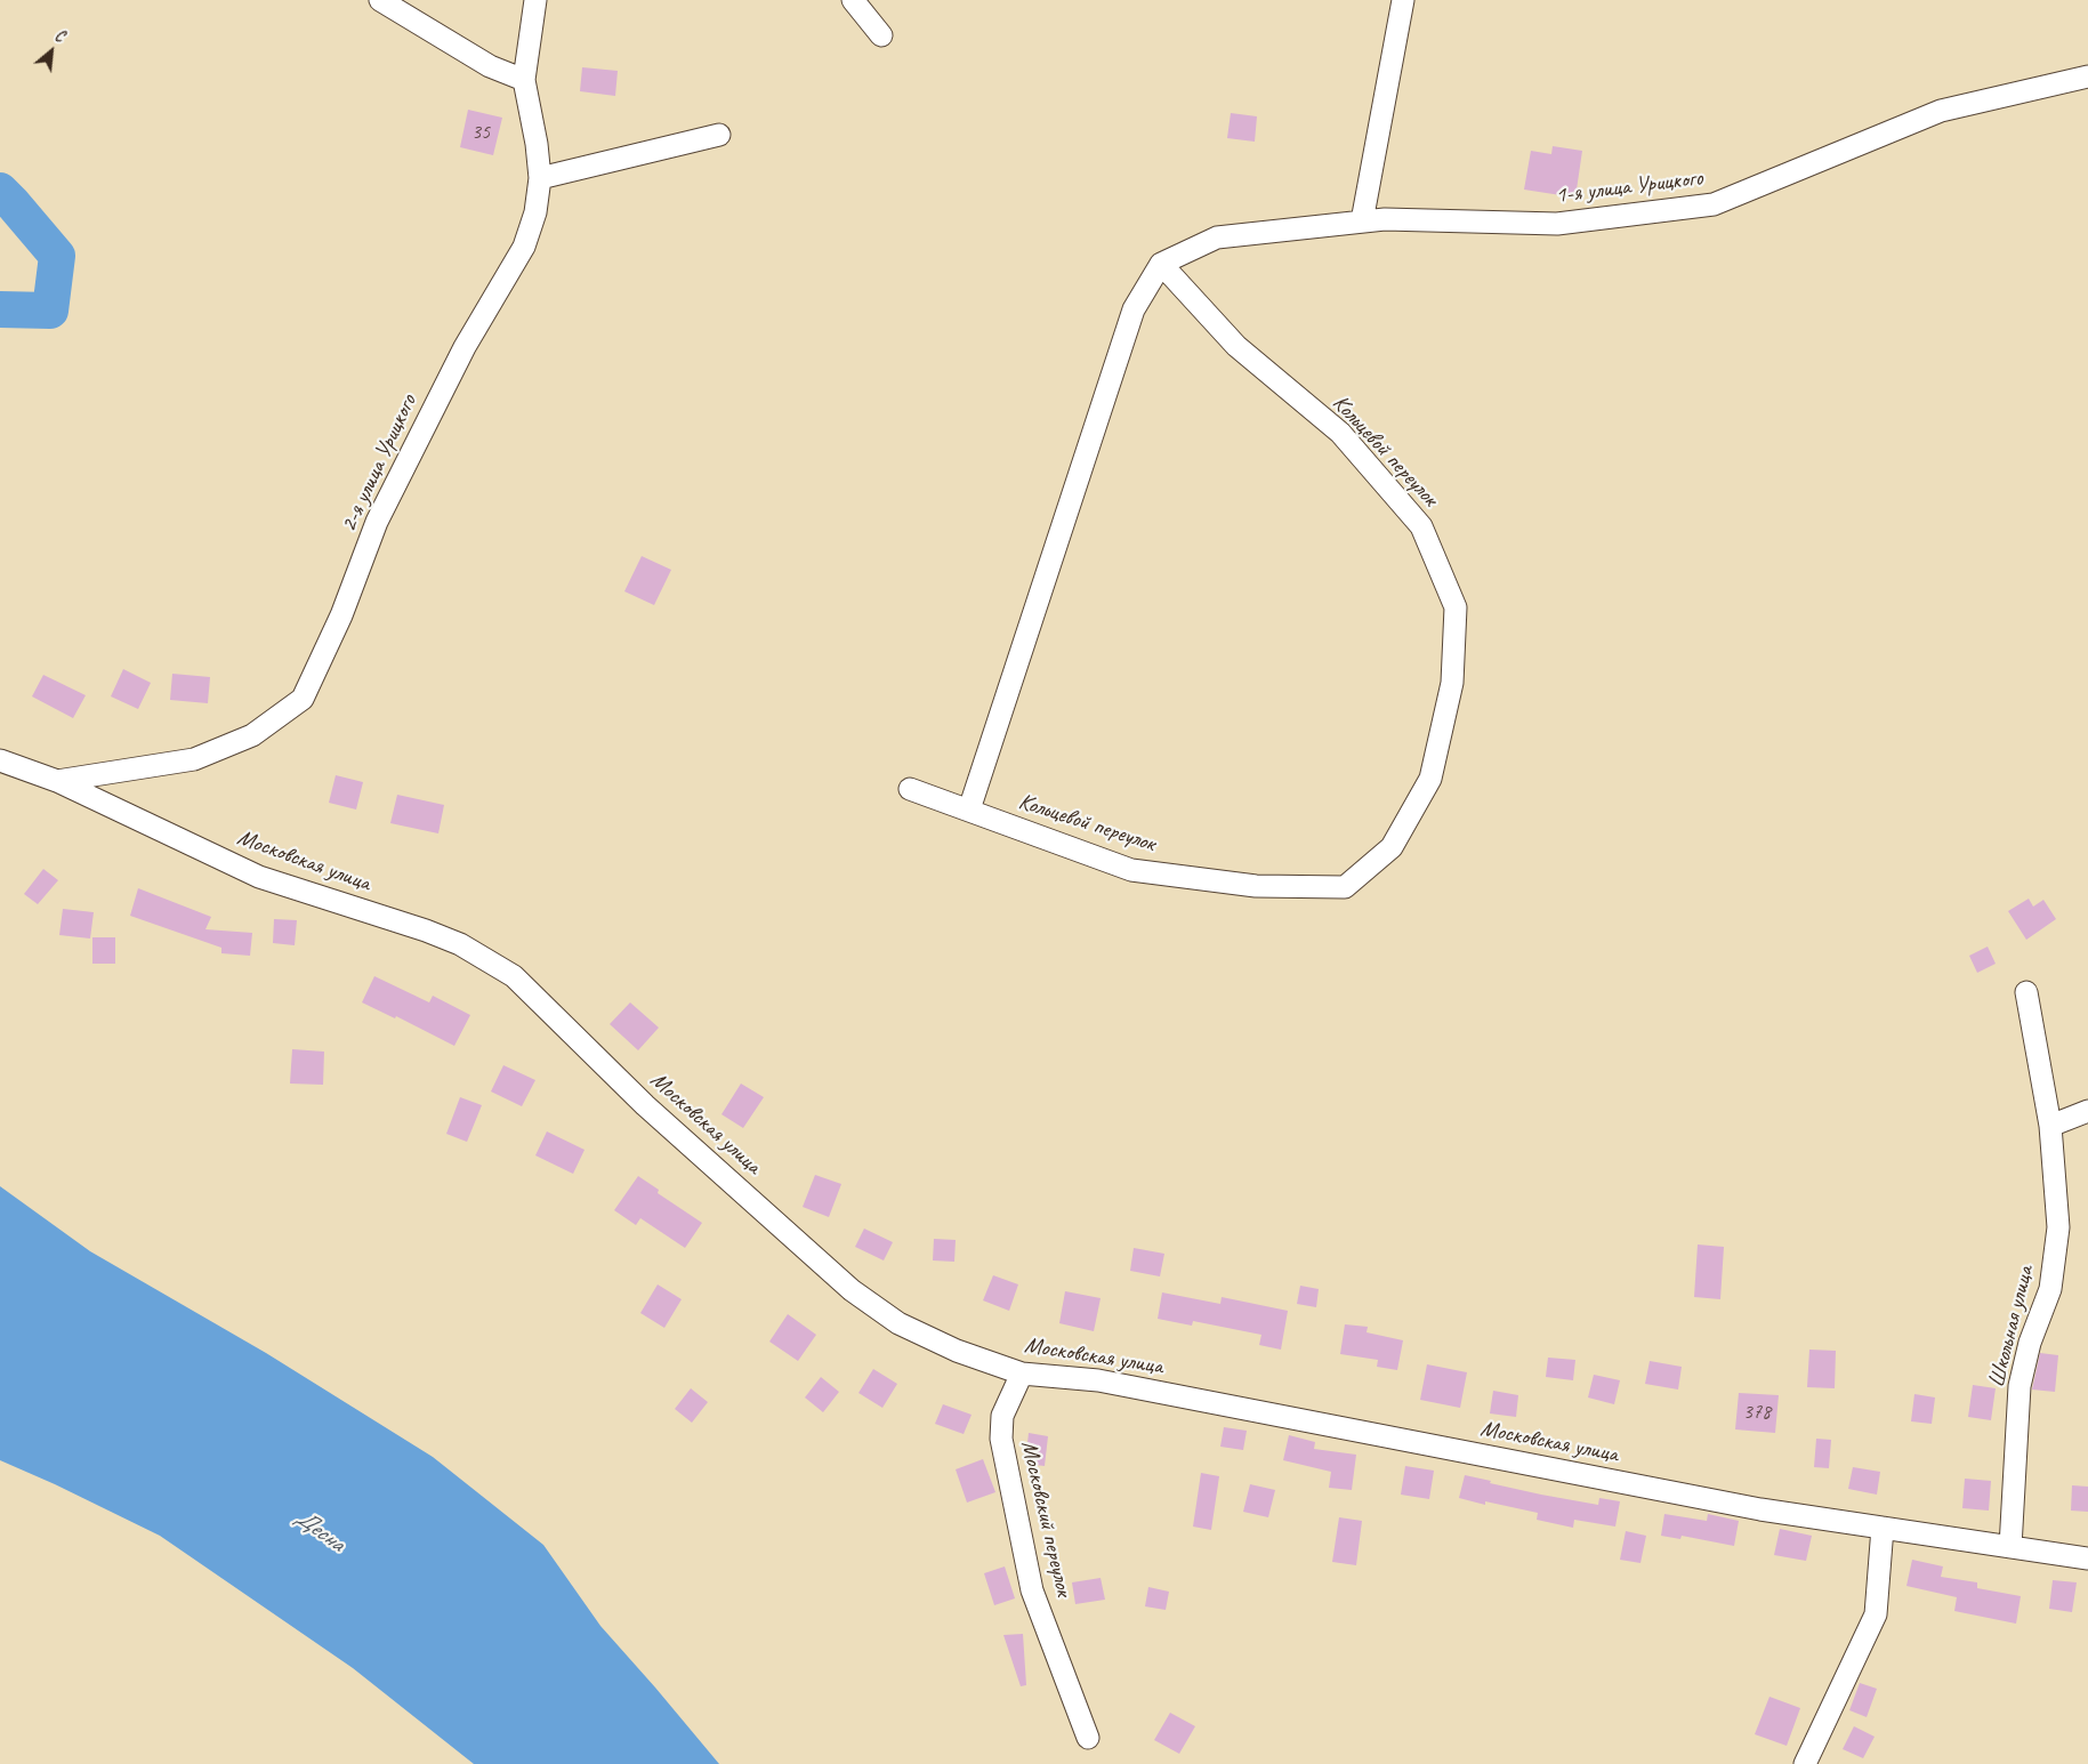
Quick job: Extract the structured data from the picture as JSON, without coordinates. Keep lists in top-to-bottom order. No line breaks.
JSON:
{"streets":{"street":["1-я улица Урицкого","Кольцевой переулок","2-я улица Урицкого","Московская улица","Школьная улица","Московский переулок"]},"crossings":[["1-я улица Урицкого","Кольцевой переулок"],["2-я улица Урицкого","Московская улица"],["Московская улица","Школьная улица"],["Московская улица","Московский переулок"]],"water":["Десна"],"house_numbers":["35","378"],"north":"top right"}
